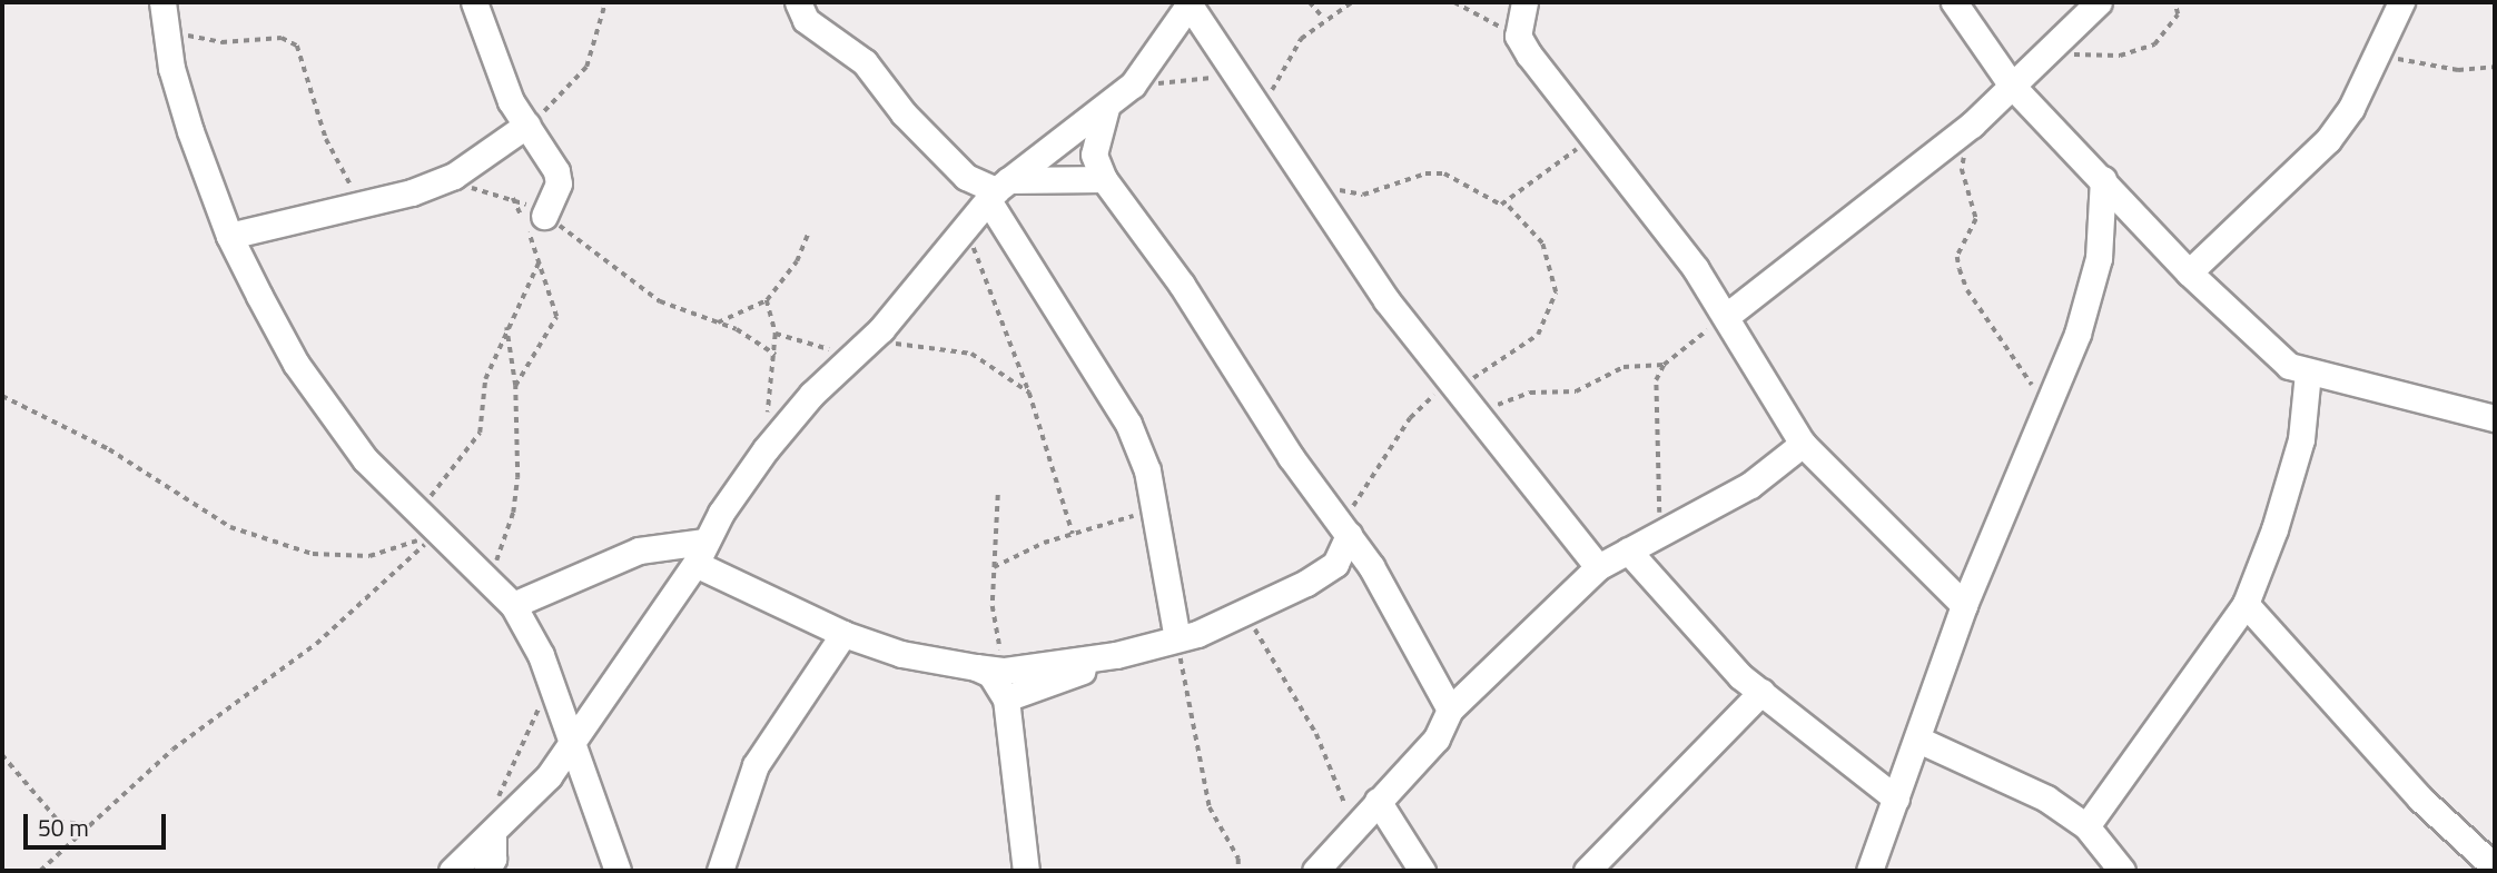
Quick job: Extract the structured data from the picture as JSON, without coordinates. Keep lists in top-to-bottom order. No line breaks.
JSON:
{"scale_bar":"50 m"}
